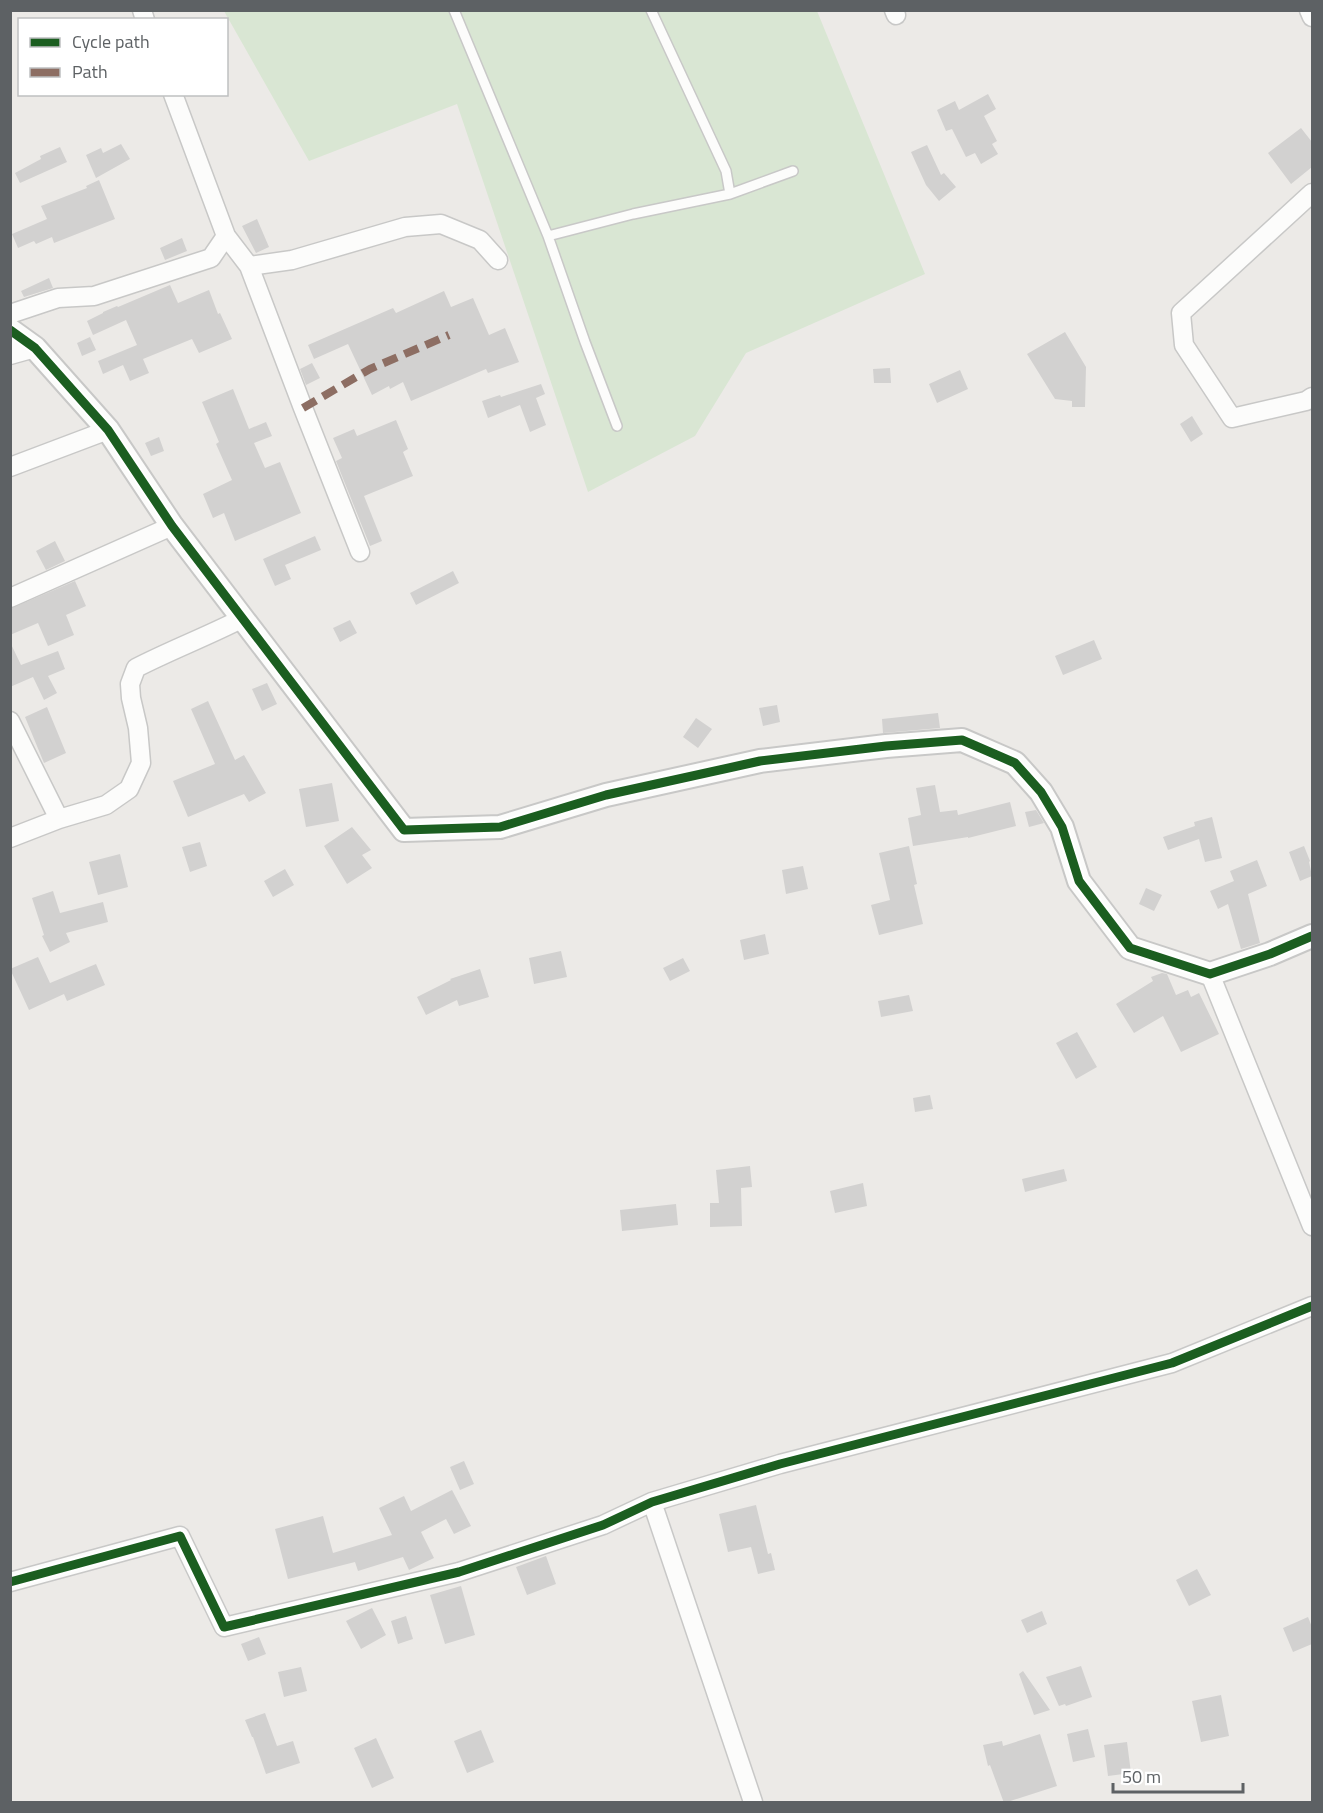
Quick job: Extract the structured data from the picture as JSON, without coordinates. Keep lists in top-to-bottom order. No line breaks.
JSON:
{"legend":["Cycle path","Path"],"scale_bar":"50 m"}
